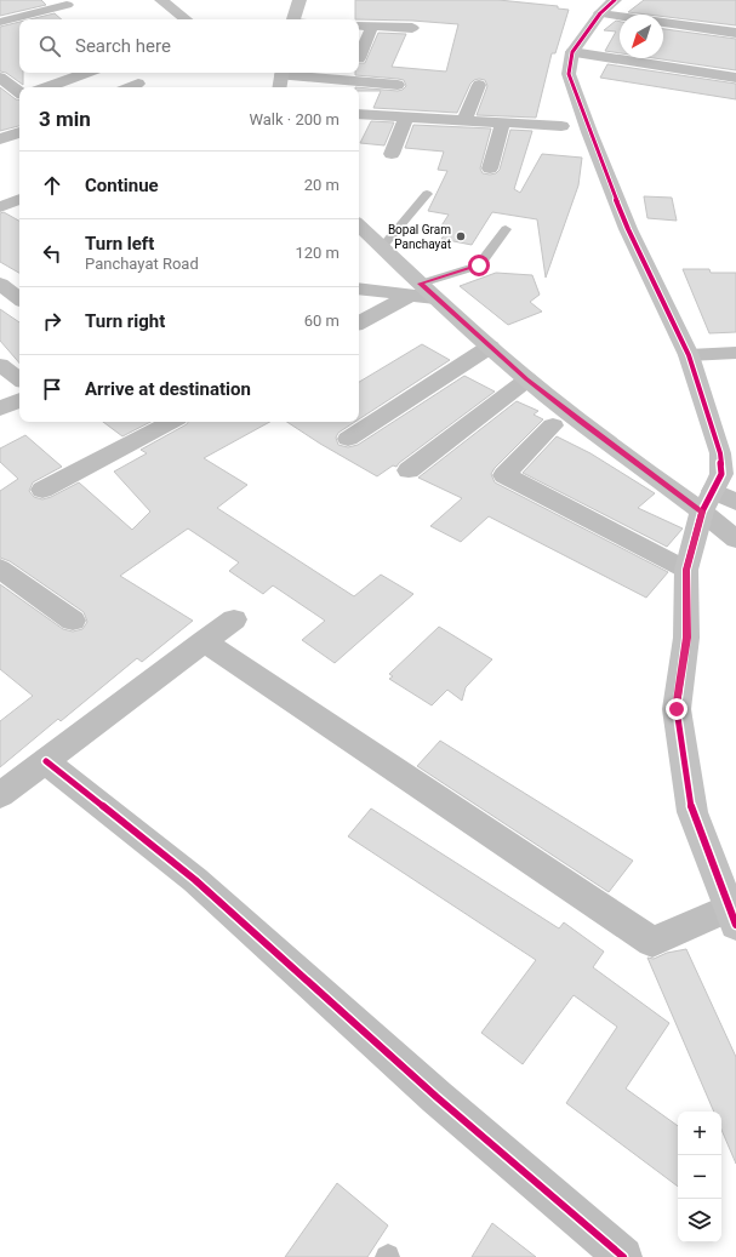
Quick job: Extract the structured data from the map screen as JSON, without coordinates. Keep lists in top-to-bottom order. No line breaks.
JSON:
{"places":["Bopal Gram Panchayat"],"north":"bottom left","page":{"search":"Search here","heading":["3 min","Walk · 200 m"],"list":[["Continue","20 m"],["Turn left","Panchayat Road","120 m"],["Turn right","60 m"],"Arrive at destination"],"map_buttons":["+","−"]}}
